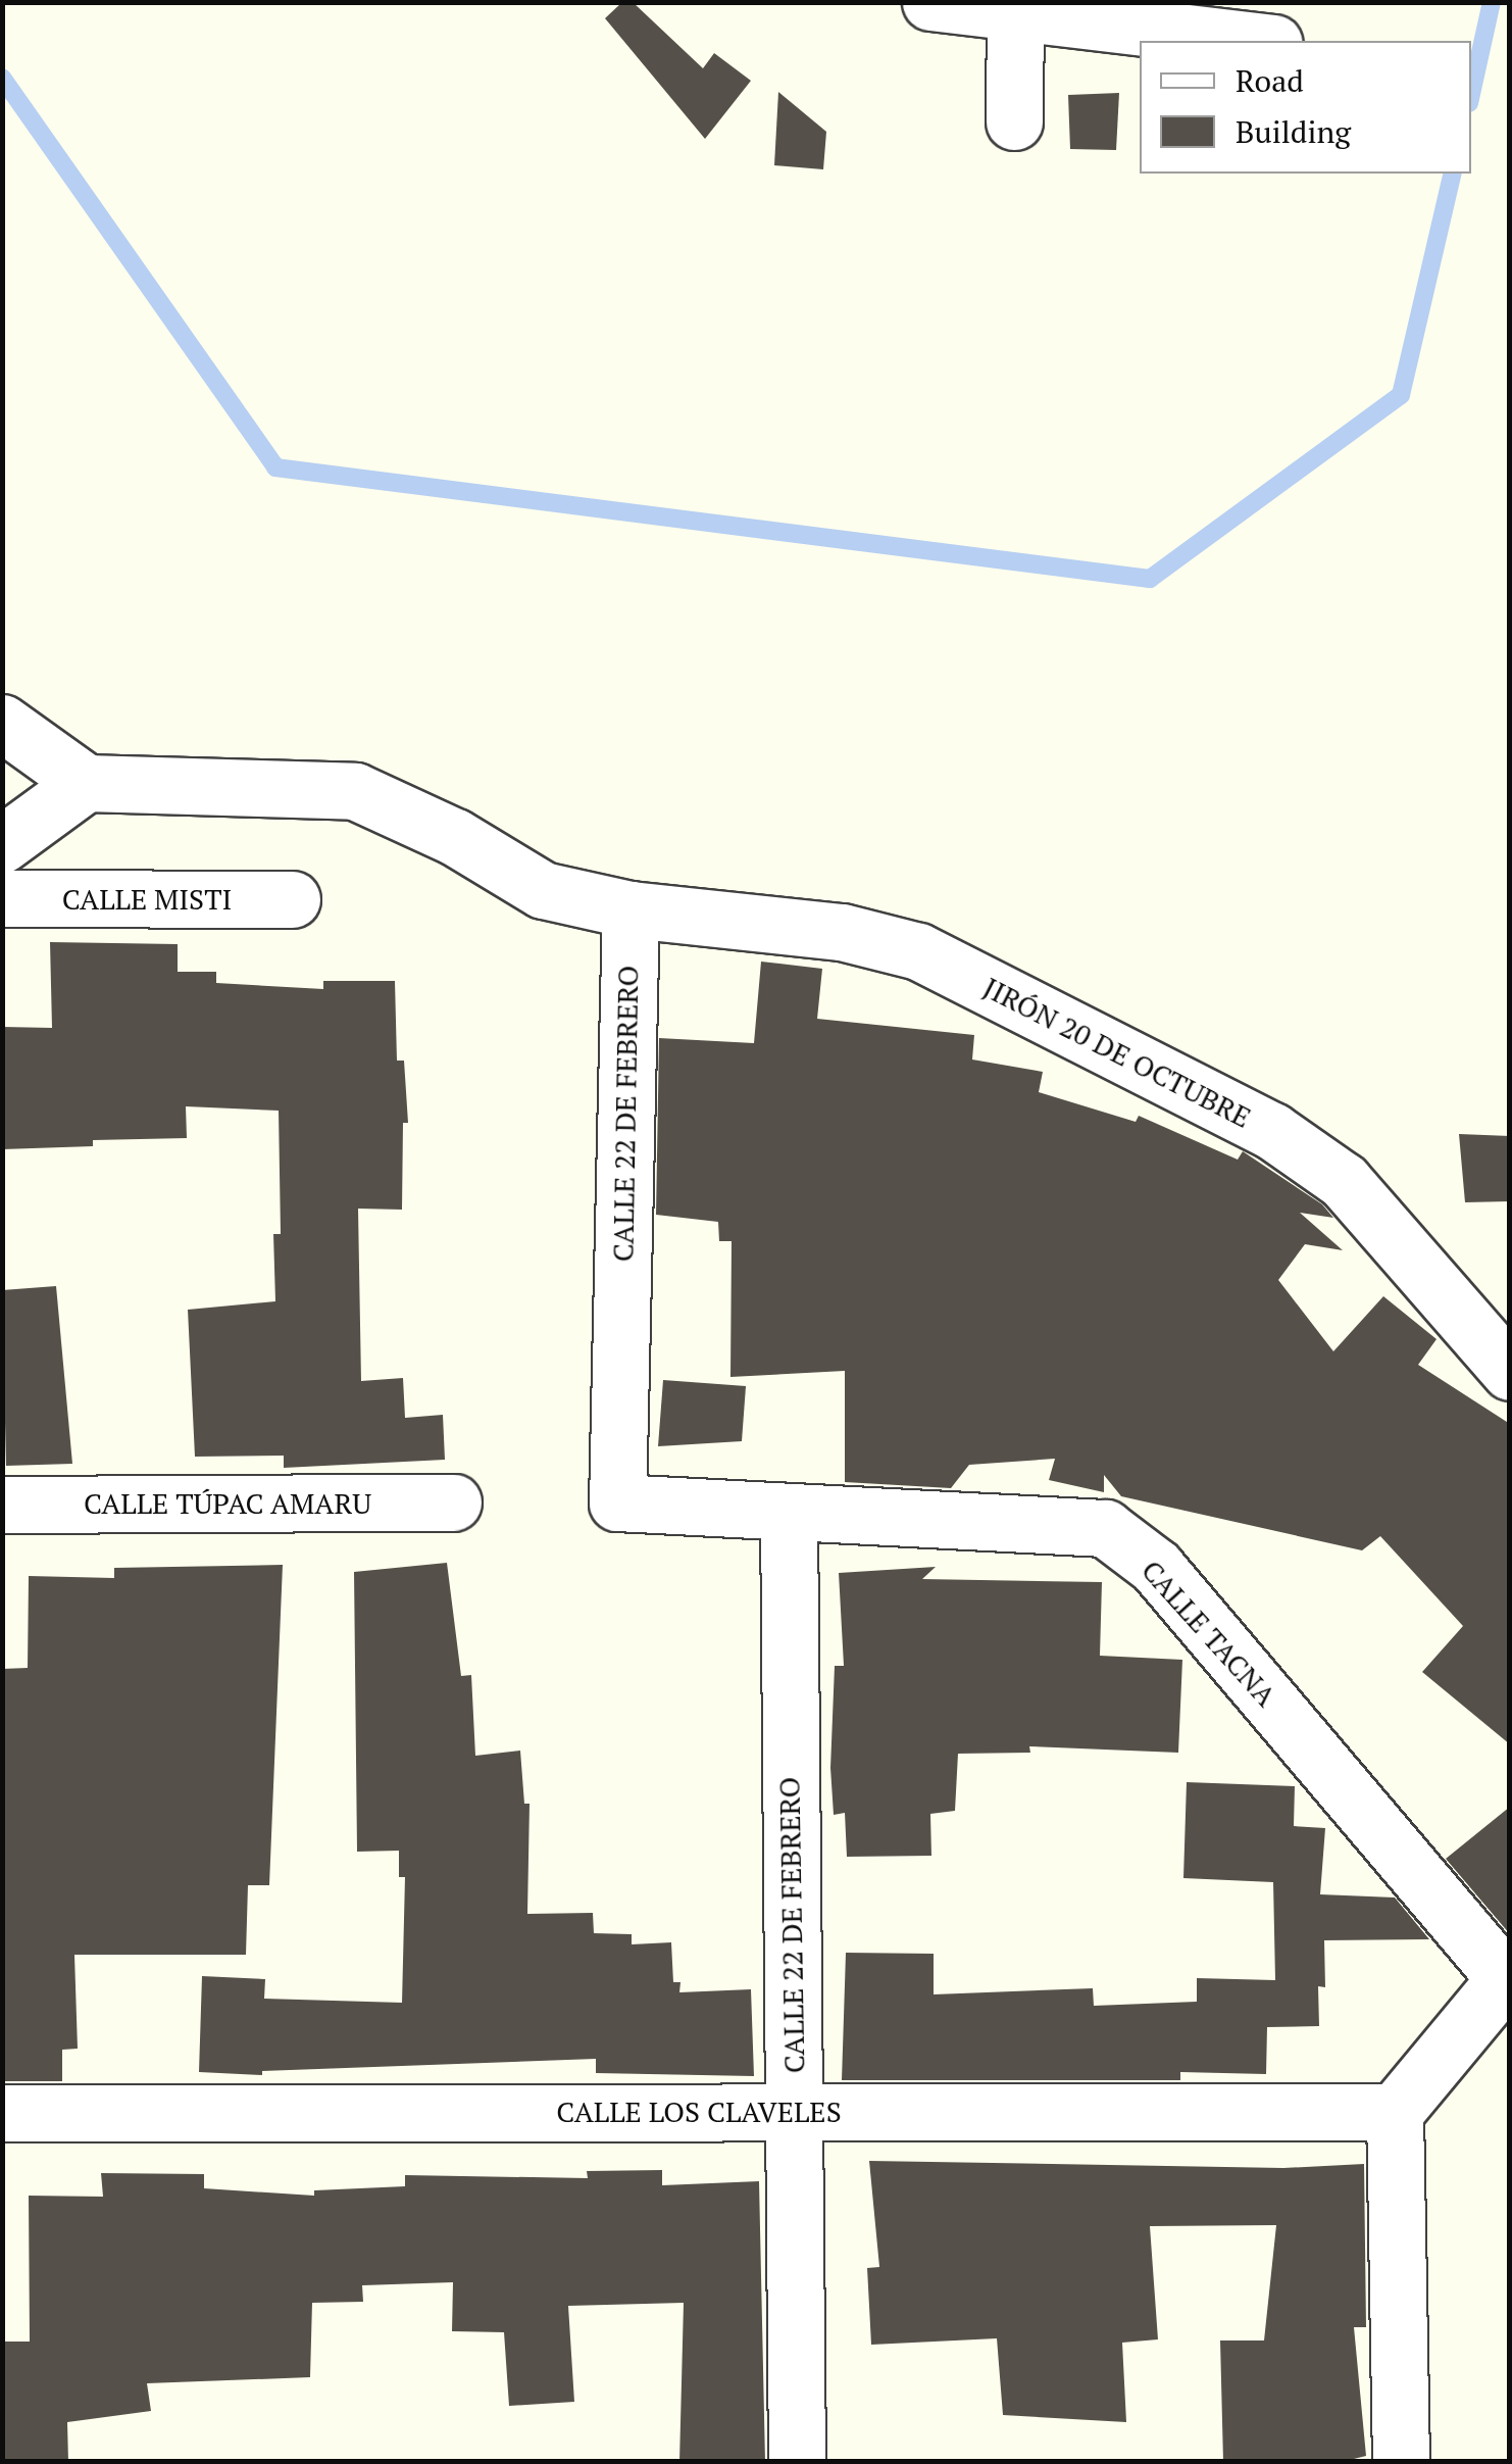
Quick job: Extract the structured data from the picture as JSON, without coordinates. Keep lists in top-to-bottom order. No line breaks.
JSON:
{"streets":{"street":["CALLE MISTI","JIRÓN 20 DE OCTUBRE","CALLE 22 DE FEBRERO","CALLE TÚPAC AMARU","CALLE TACNA","CALLE LOS CLAVELES"]},"crossings":[["JIRÓN 20 DE OCTUBRE","CALLE 22 DE FEBRERO"],["CALLE 22 DE FEBRERO","CALLE TACNA"],["CALLE 22 DE FEBRERO","CALLE LOS CLAVELES"]],"legend":["Road","Building"]}
